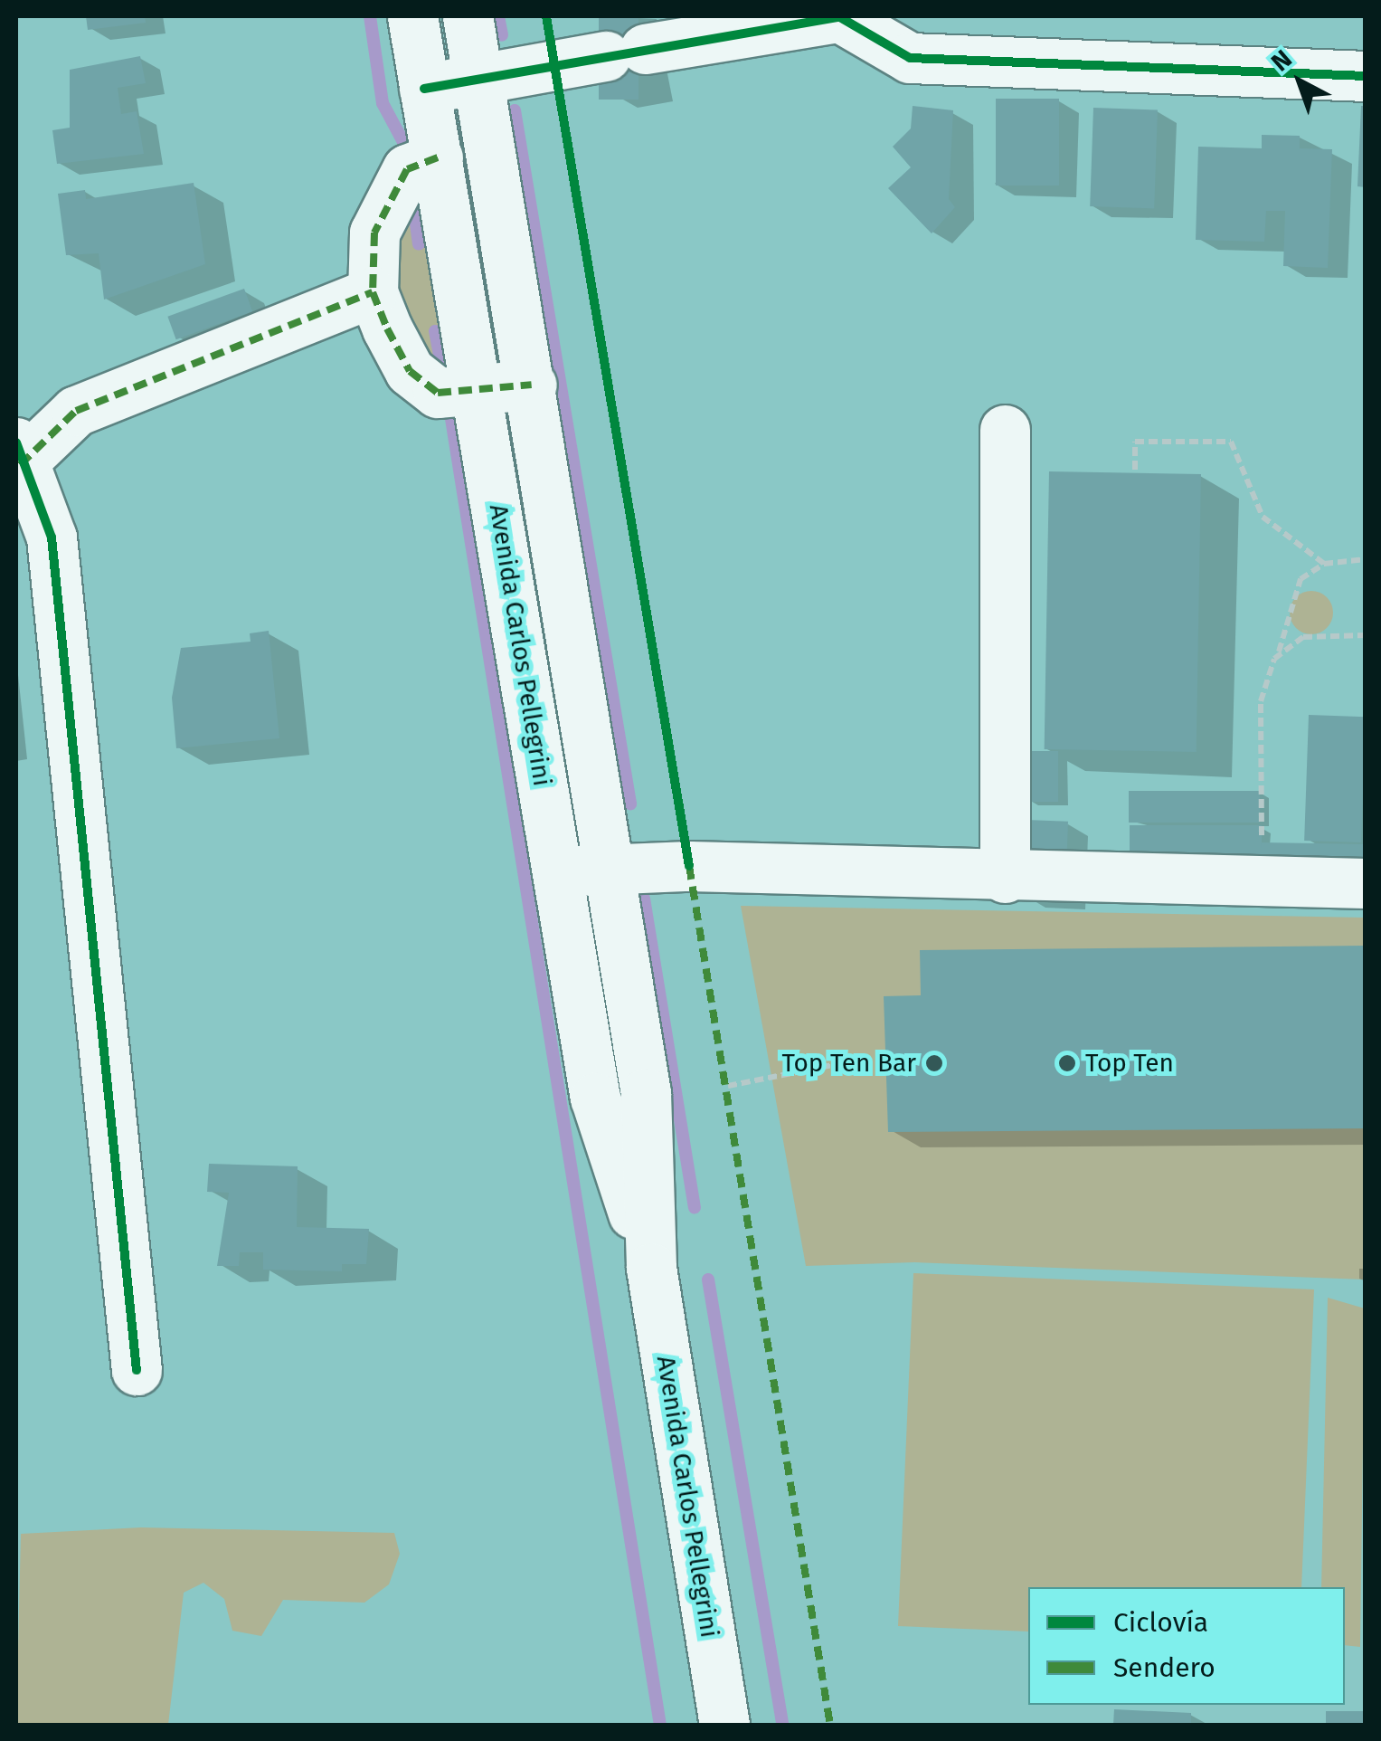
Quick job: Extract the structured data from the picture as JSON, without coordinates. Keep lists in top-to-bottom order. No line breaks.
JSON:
{"streets":{"main road":["Avenida Carlos Pellegrini"]},"places":["Top Ten Bar","Top Ten"],"legend":["Ciclovía","Sendero"],"north":"top left"}
